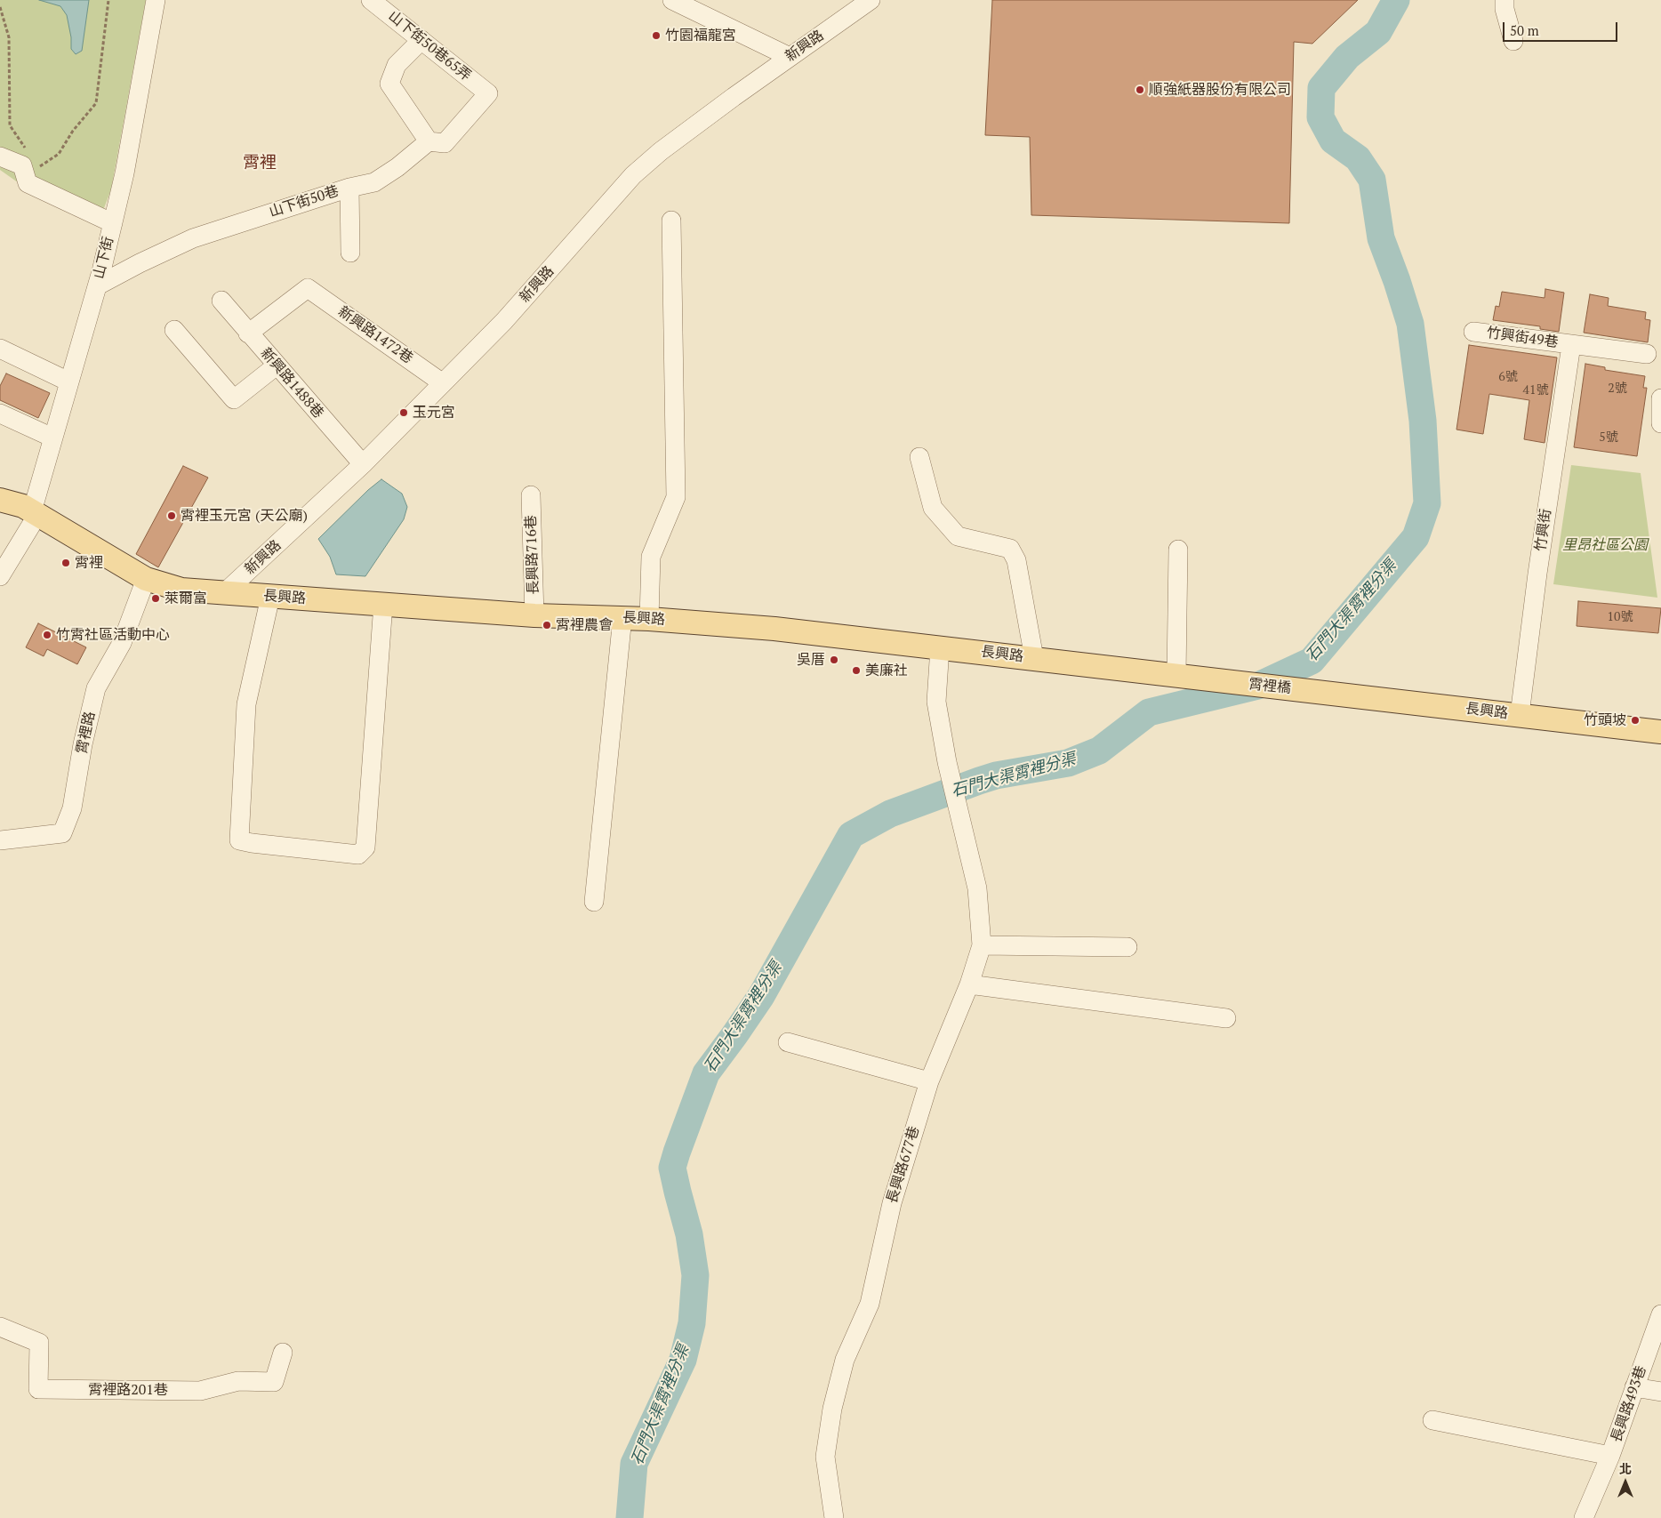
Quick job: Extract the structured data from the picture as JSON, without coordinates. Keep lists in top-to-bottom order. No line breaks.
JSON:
{"streets":{"main road":["長興路","霄裡橋"],"street":["山下街50巷65弄","新興路","山下街50巷","山下街","新興路1472巷","竹興街49巷","新興路1488巷","竹興街","長興路716巷","霄裡路","長興路677巷","霄裡路201巷","長興路493巷"]},"crossings":[["山下街50巷65弄","山下街50巷"],["新興路","新興路1472巷"],["新興路","新興路1488巷"],["新興路","長興路"],["山下街50巷","山下街"],["山下街","長興路"],["新興路1472巷","新興路1488巷"],["竹興街49巷","竹興街"],["竹興街","長興路"],["長興路716巷","長興路"],["長興路","霄裡橋"],["長興路","霄裡路"],["長興路","長興路677巷"]],"districts":["霄裡"],"water":["石門大渠霄裡分渠"],"parks":["里昂社區公園"],"places":["竹園福龍宮","順強紙器股份有限公司","玉元宮","霄裡玉元宮 (天公廟)","霄裡","萊爾富","霄裡農會","竹霄社區活動中心","吳厝","美廉社","竹頭坡"],"house_numbers":["6號","2號","41號","5號","10號"],"scale_bar":"50 m","north":"top"}
